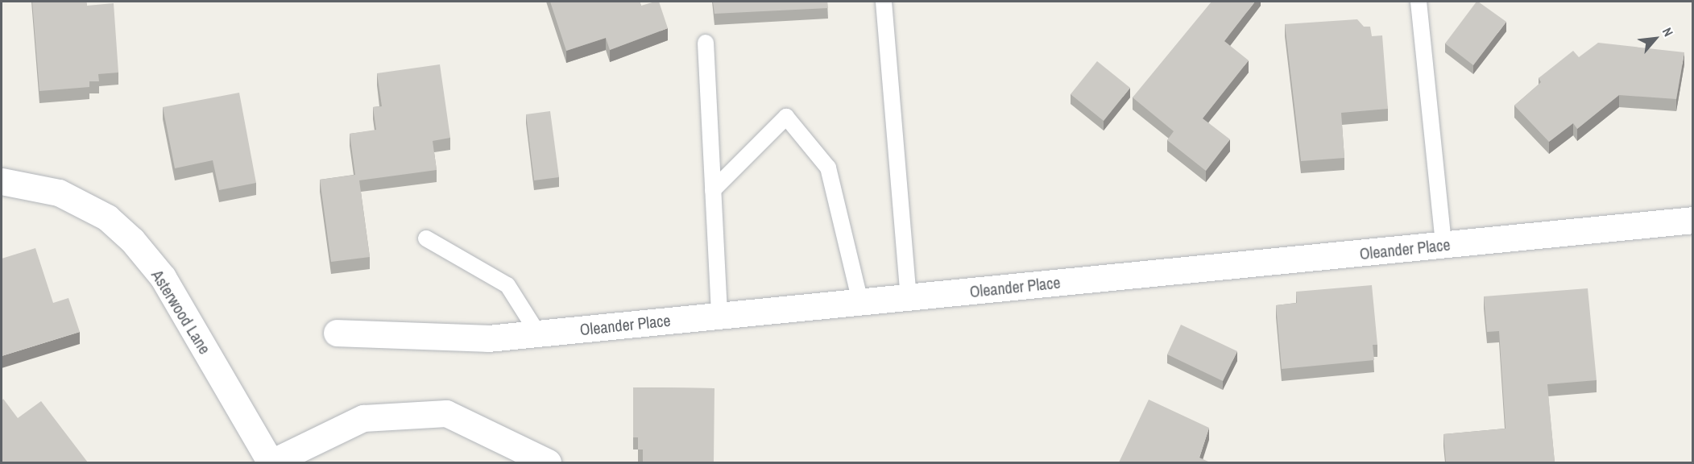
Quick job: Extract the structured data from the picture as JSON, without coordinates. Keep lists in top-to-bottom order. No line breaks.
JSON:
{"streets":{"street":["Oleander Place","Asterwood Lane"]},"north":"top right"}
